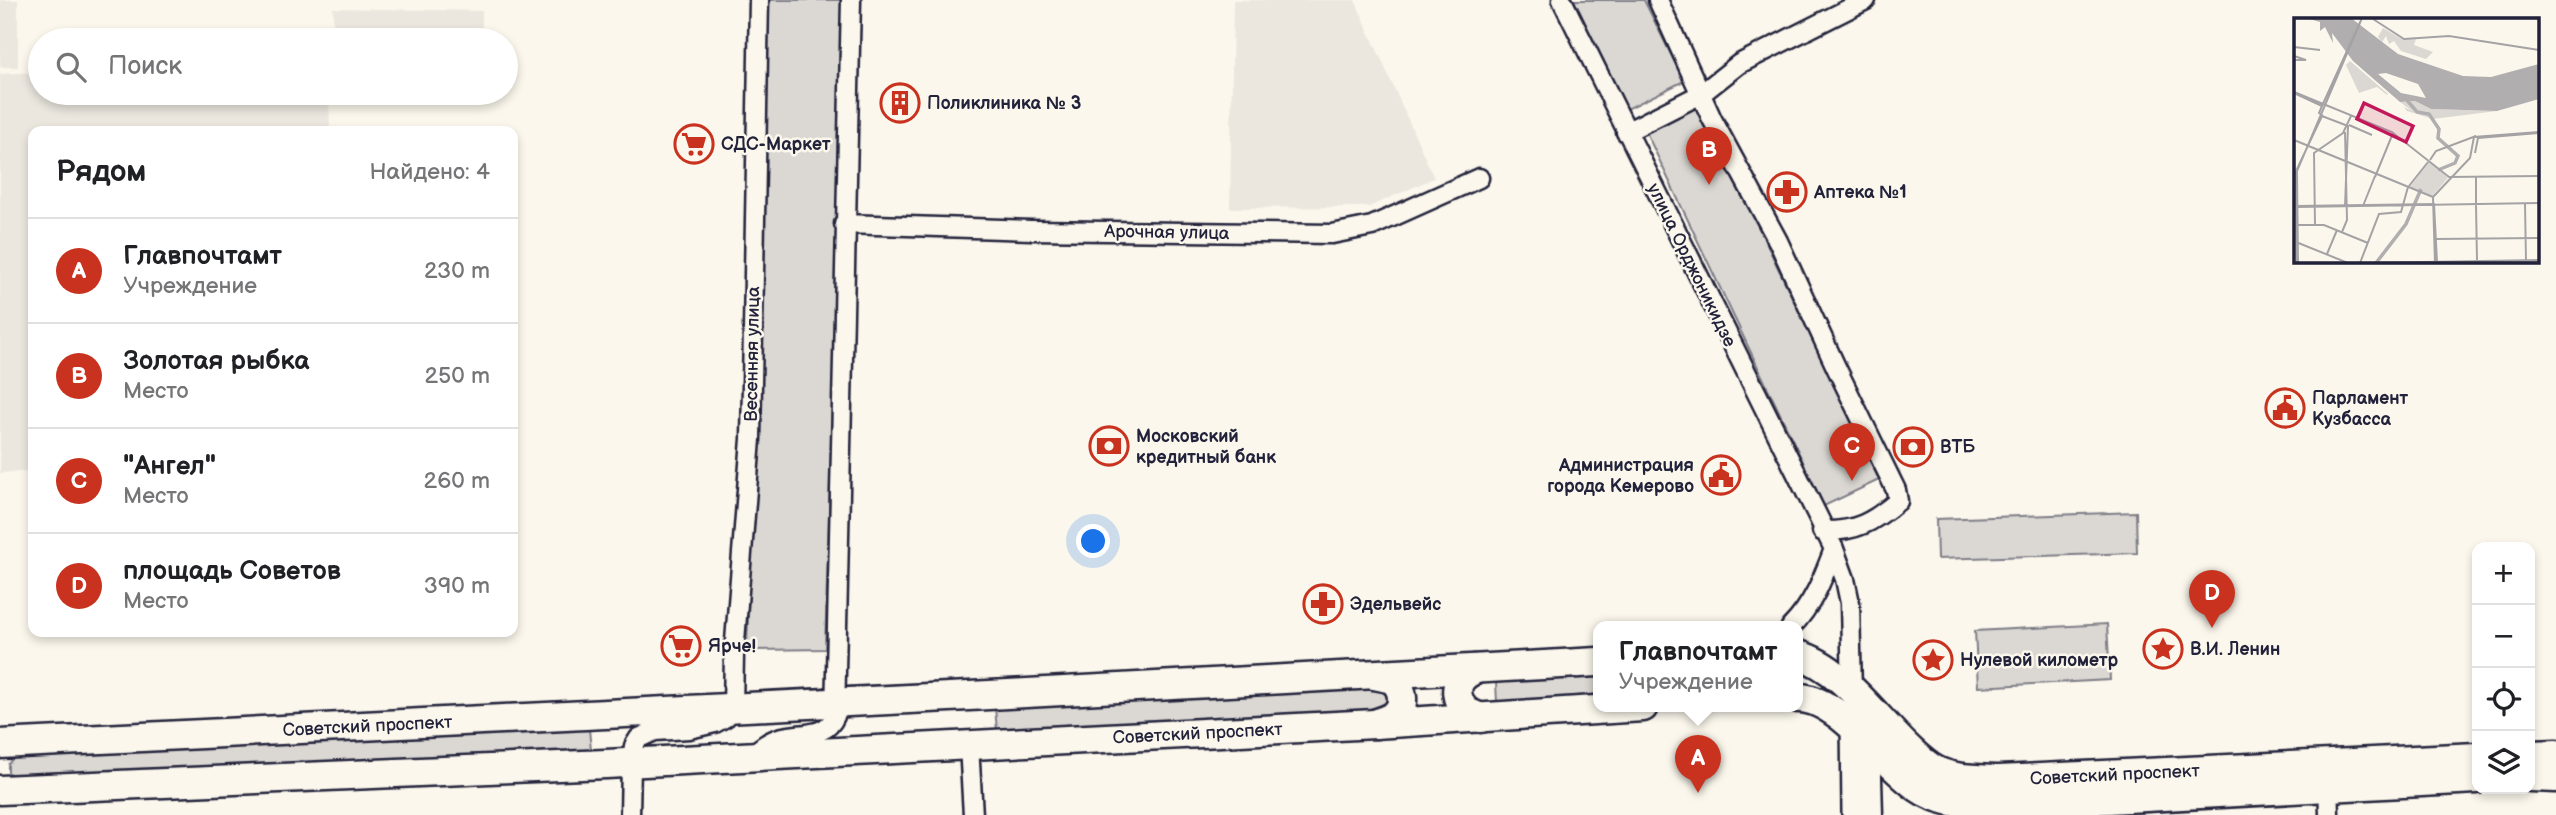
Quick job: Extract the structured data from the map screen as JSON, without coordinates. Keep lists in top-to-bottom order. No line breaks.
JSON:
{"streets":{"main road":["Советский проспект"],"street":["Арочная улица","улица Орджоникидзе","Весенняя улица"]},"crossings":[["улица Орджоникидзе","Советский проспект"],["Весенняя улица","Советский проспект"]],"places":{"building":["Поликлиника № 3"],"supermarket":["СДС-Маркет","Ярче!"],"pharmacy":["Аптека №1","Эдельвейс"],"public building":["Парламент Кузбасса","Администрация города Кемерово"],"bank":["Московский кредитный банк","ВТБ"],"place":["В.И. Ленин","Нулевой километр"]},"page":{"search":"Поиск","heading":["Рядом","Найдено: 4"],"pins":["B","C","D","A"],"list":[{"mark":"A","name":"Главпочтамт","note":"Учреждение","value":"230 m"},{"mark":"B","name":"Золотая рыбка","note":"Место","value":"250 m"},{"mark":"C","name":"\"Ангел\"","note":"Место","value":"260 m"},{"mark":"D","name":"площадь Советов","note":"Место","value":"390 m"}],"map_buttons":["+","−"],"popup":["Главпочтамт","Учреждение"]}}
